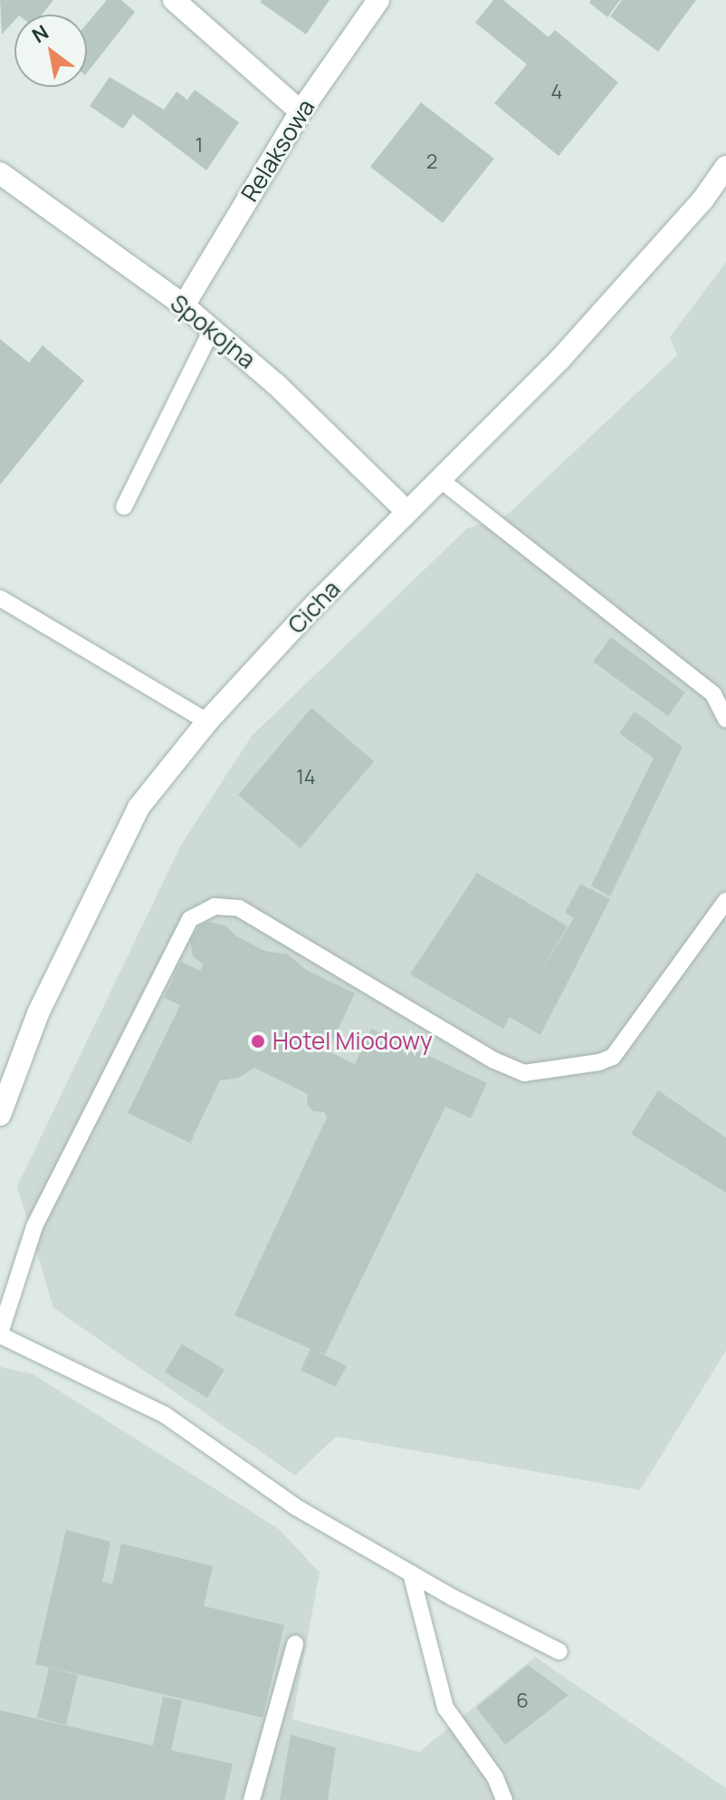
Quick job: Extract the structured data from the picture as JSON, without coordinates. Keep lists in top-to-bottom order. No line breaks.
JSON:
{"streets":{"street":["Relaksowa","Spokojna","Cicha"]},"crossings":[["Relaksowa","Spokojna"],["Spokojna","Cicha"]],"places":["Hotel Miodowy"],"house_numbers":["4","1","2","14","6"],"north":"top left"}
